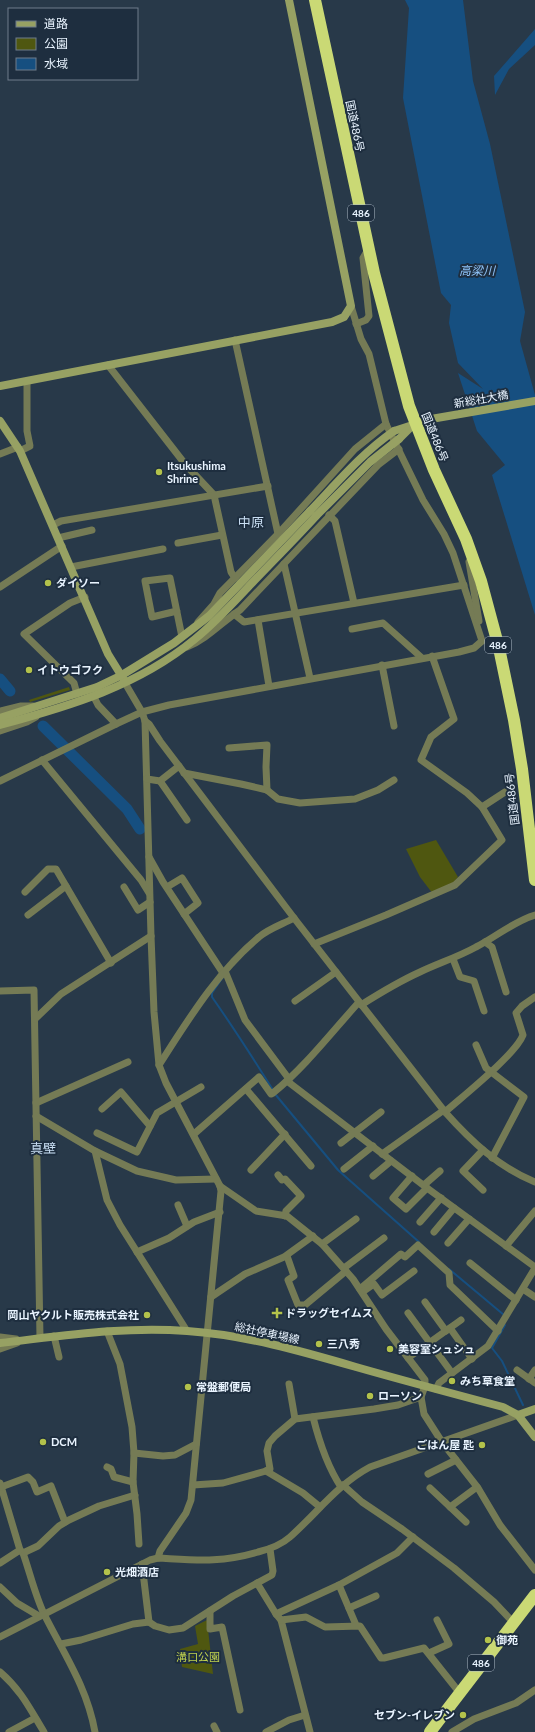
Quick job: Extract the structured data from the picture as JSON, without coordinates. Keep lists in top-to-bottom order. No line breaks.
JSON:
{"streets":{"highway":["国道486号","486"],"street":["新総社大橋","総社停車場線"]},"crossings":[["国道486号","新総社大橋"]],"districts":["中原","真壁"],"water":["高梁川"],"parks":["溝口公園"],"places":{"other":["Itsukushima Shrine","ダイソー","イトウゴフク","岡山ヤクルト販売株式会社","三八秀","美容室シュシュ","みち草食堂","常盤郵便局","ローソン","DCM","ごはん屋 匙","光畑酒店","御苑","セブン-イレブン"],"health":["ドラッグセイムス"]},"legend":["道路","公園","水域"]}
